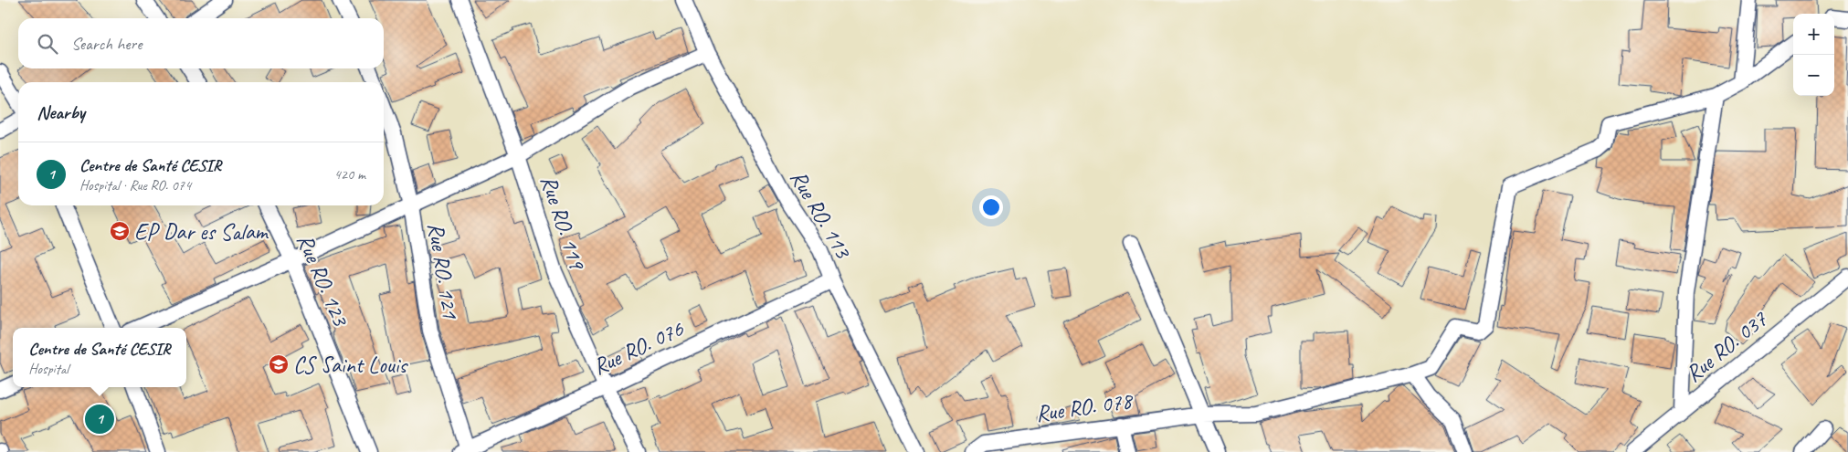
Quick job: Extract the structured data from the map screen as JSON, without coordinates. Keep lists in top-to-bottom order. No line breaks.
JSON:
{"streets":{"street":["Rue RO. 113","Rue RO. 119","Rue RO. 121","Rue RO. 123","Rue RO. 037","Rue RO. 076","Rue RO. 078"]},"crossings":[["Rue RO. 113","Rue RO. 076"],["Rue RO. 119","Rue RO. 076"],["Rue RO. 121","Rue RO. 076"]],"places":{"school or university":["EP Dar es Salam","CS Saint Louis"]},"page":{"map_buttons":["+","−"],"search":"Search here","heading":"Nearby","list":[{"mark":"1","name":"Centre de Santé CESIR","note":"Hospital · Rue RO. 074","value":"420 m"}],"popup":["Centre de Santé CESIR","Hospital"],"pins":"1"}}
